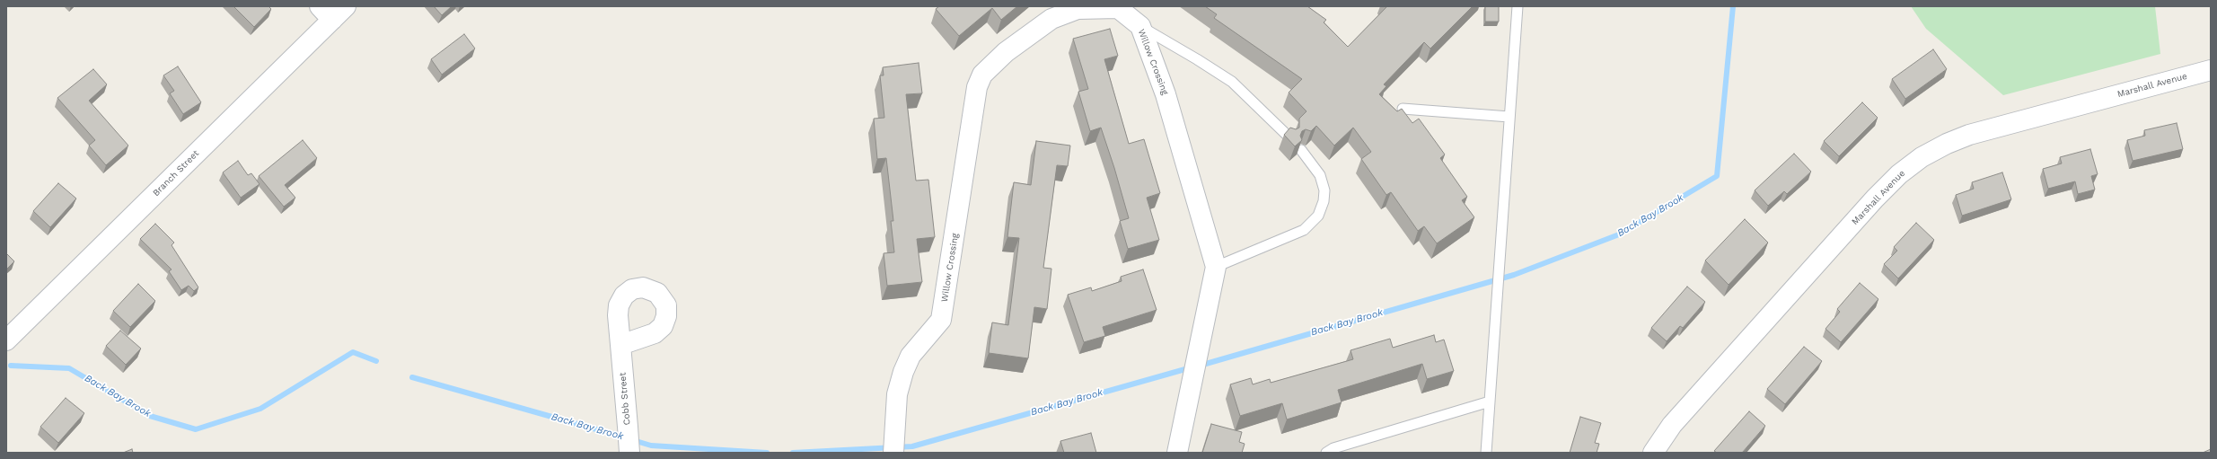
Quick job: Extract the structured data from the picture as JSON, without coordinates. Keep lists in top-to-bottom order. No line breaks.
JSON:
{"streets":{"street":["Willow Crossing","Marshall Avenue","Branch Street","Cobb Street"]},"water":["Back Bay Brook"]}
